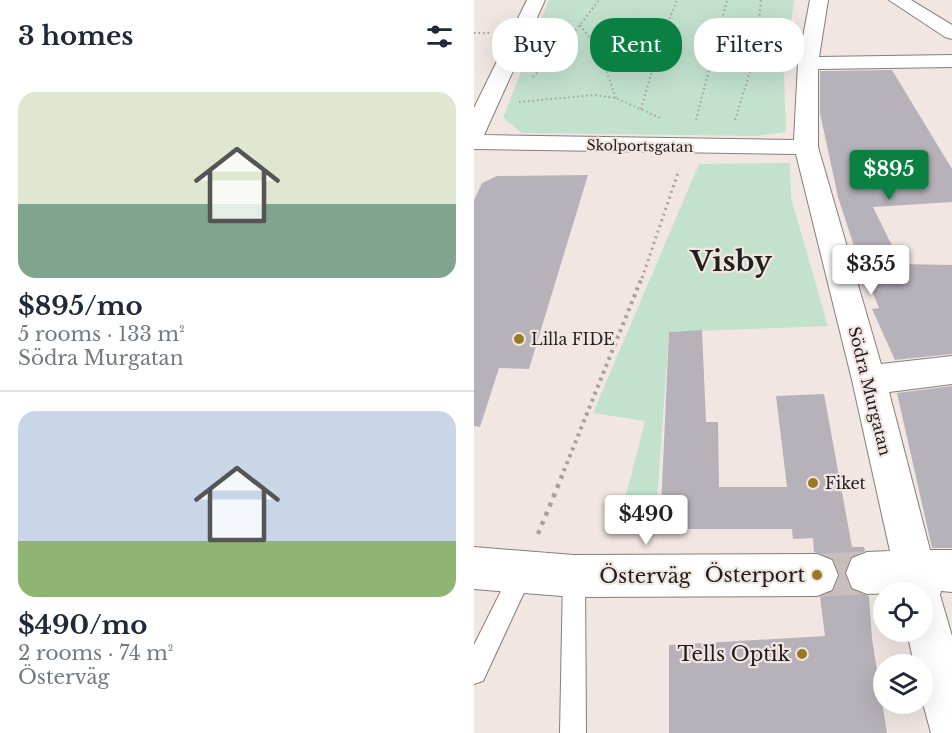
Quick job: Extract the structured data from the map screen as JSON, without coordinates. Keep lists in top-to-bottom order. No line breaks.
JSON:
{"streets":{"street":["Skolportsgatan","Södra Murgatan","Österväg"]},"crossings":[["Skolportsgatan","Södra Murgatan"]],"districts":["Visby"],"places":["Lilla FIDE","Fiket","Österport","Tells Optik"],"page":{"heading":"3 homes","chip":["Buy","Rent","Filters"],"list":[{"name":"$895/mo","note":"5 rooms · 133 m² · Södra Murgatan"},{"name":"$490/mo","note":"2 rooms · 74 m² · Österväg"}],"price":["$895","$355","$490"]}}
